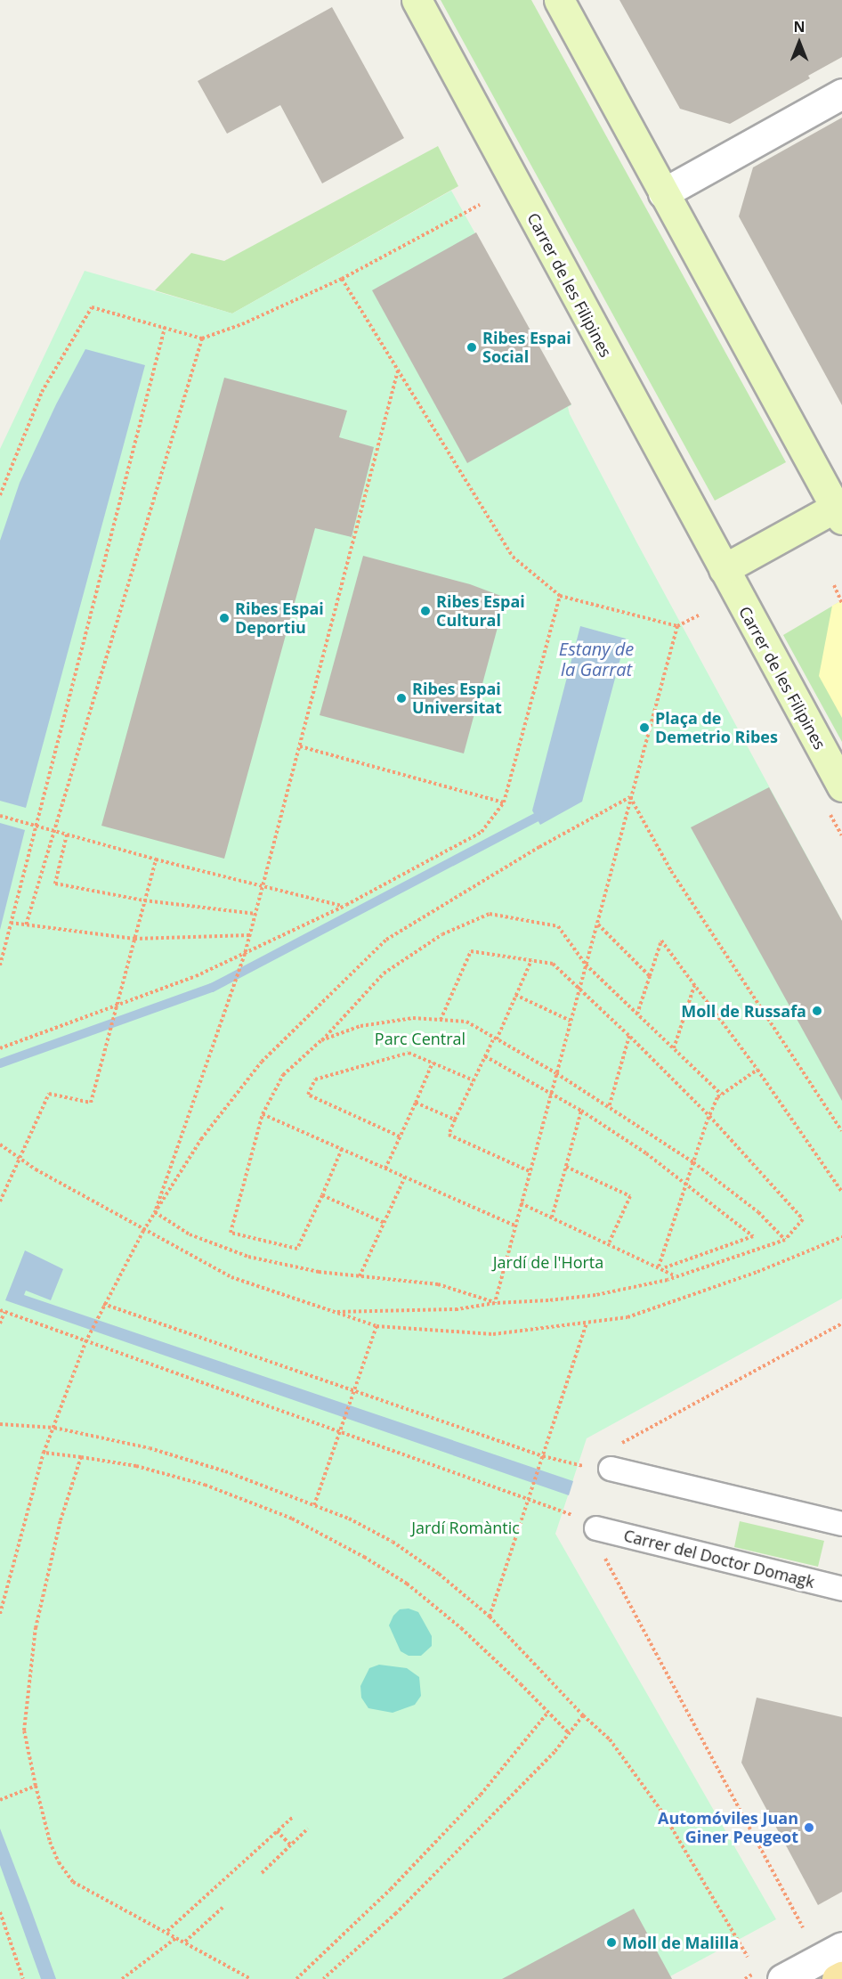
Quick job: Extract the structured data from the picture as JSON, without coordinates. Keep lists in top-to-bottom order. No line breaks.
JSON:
{"streets":{"main road":["Carrer de les Filipines"],"street":["Carrer del Doctor Domagk"]},"water":["Estany de la Garrat"],"parks":["Parc Central","Jardí de l'Horta","Jardí Romàntic"],"places":["Ribes Espai Social","Ribes Espai Cultural","Ribes Espai Deportiu","Ribes Espai Universitat","Plaça de Demetrio Ribes","Moll de Russafa","Automóviles Juan Giner Peugeot","Moll de Malilla"],"north":"top"}
